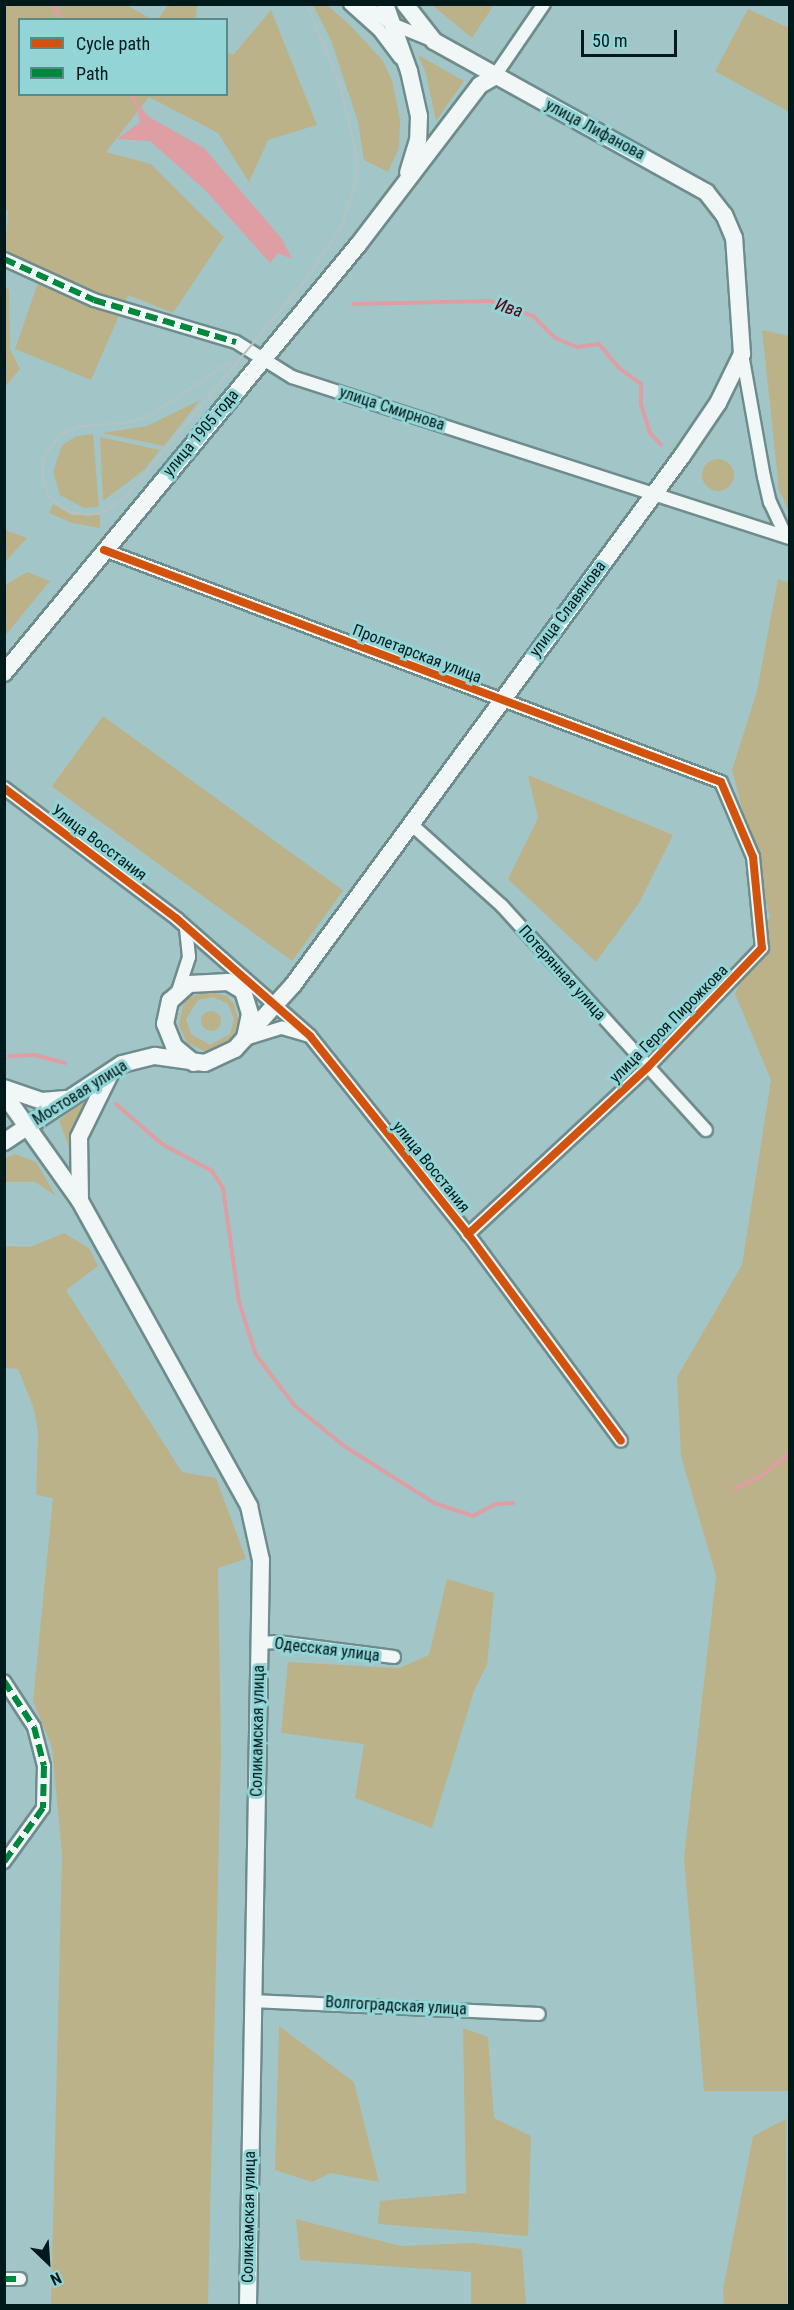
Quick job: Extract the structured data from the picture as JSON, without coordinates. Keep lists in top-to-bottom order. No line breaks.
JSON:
{"streets":{"main road":["улица Лифанова","улица 1905 года","улица Славянова","Мостовая улица","Соликамская улица"],"street":["улица Смирнова","Пролетарская улица","Улица Восстания","Потерянная улица","улица Героя Пирожкова","улица Восстания","Одесская улица","Волгоградская улица"]},"crossings":[["улица Лифанова","улица 1905 года"],["улица Лифанова","улица Славянова"],["улица Смирнова","улица 1905 года"],["улица Смирнова","улица Славянова"],["улица 1905 года","Пролетарская улица"],["улица Славянова","Пролетарская улица"],["улица Славянова","Потерянная улица"],["улица Славянова","Мостовая улица"],["улица Славянова","улица Восстания"],["Пролетарская улица","улица Героя Пирожкова"],["Потерянная улица","улица Героя Пирожкова"],["улица Героя Пирожкова","улица Восстания"],["Мостовая улица","Соликамская улица"],["Одесская улица","Соликамская улица"],["Соликамская улица","Волгоградская улица"]],"water":["Ива"],"legend":["Cycle path","Path"],"scale_bar":"50 m","north":"bottom right"}
